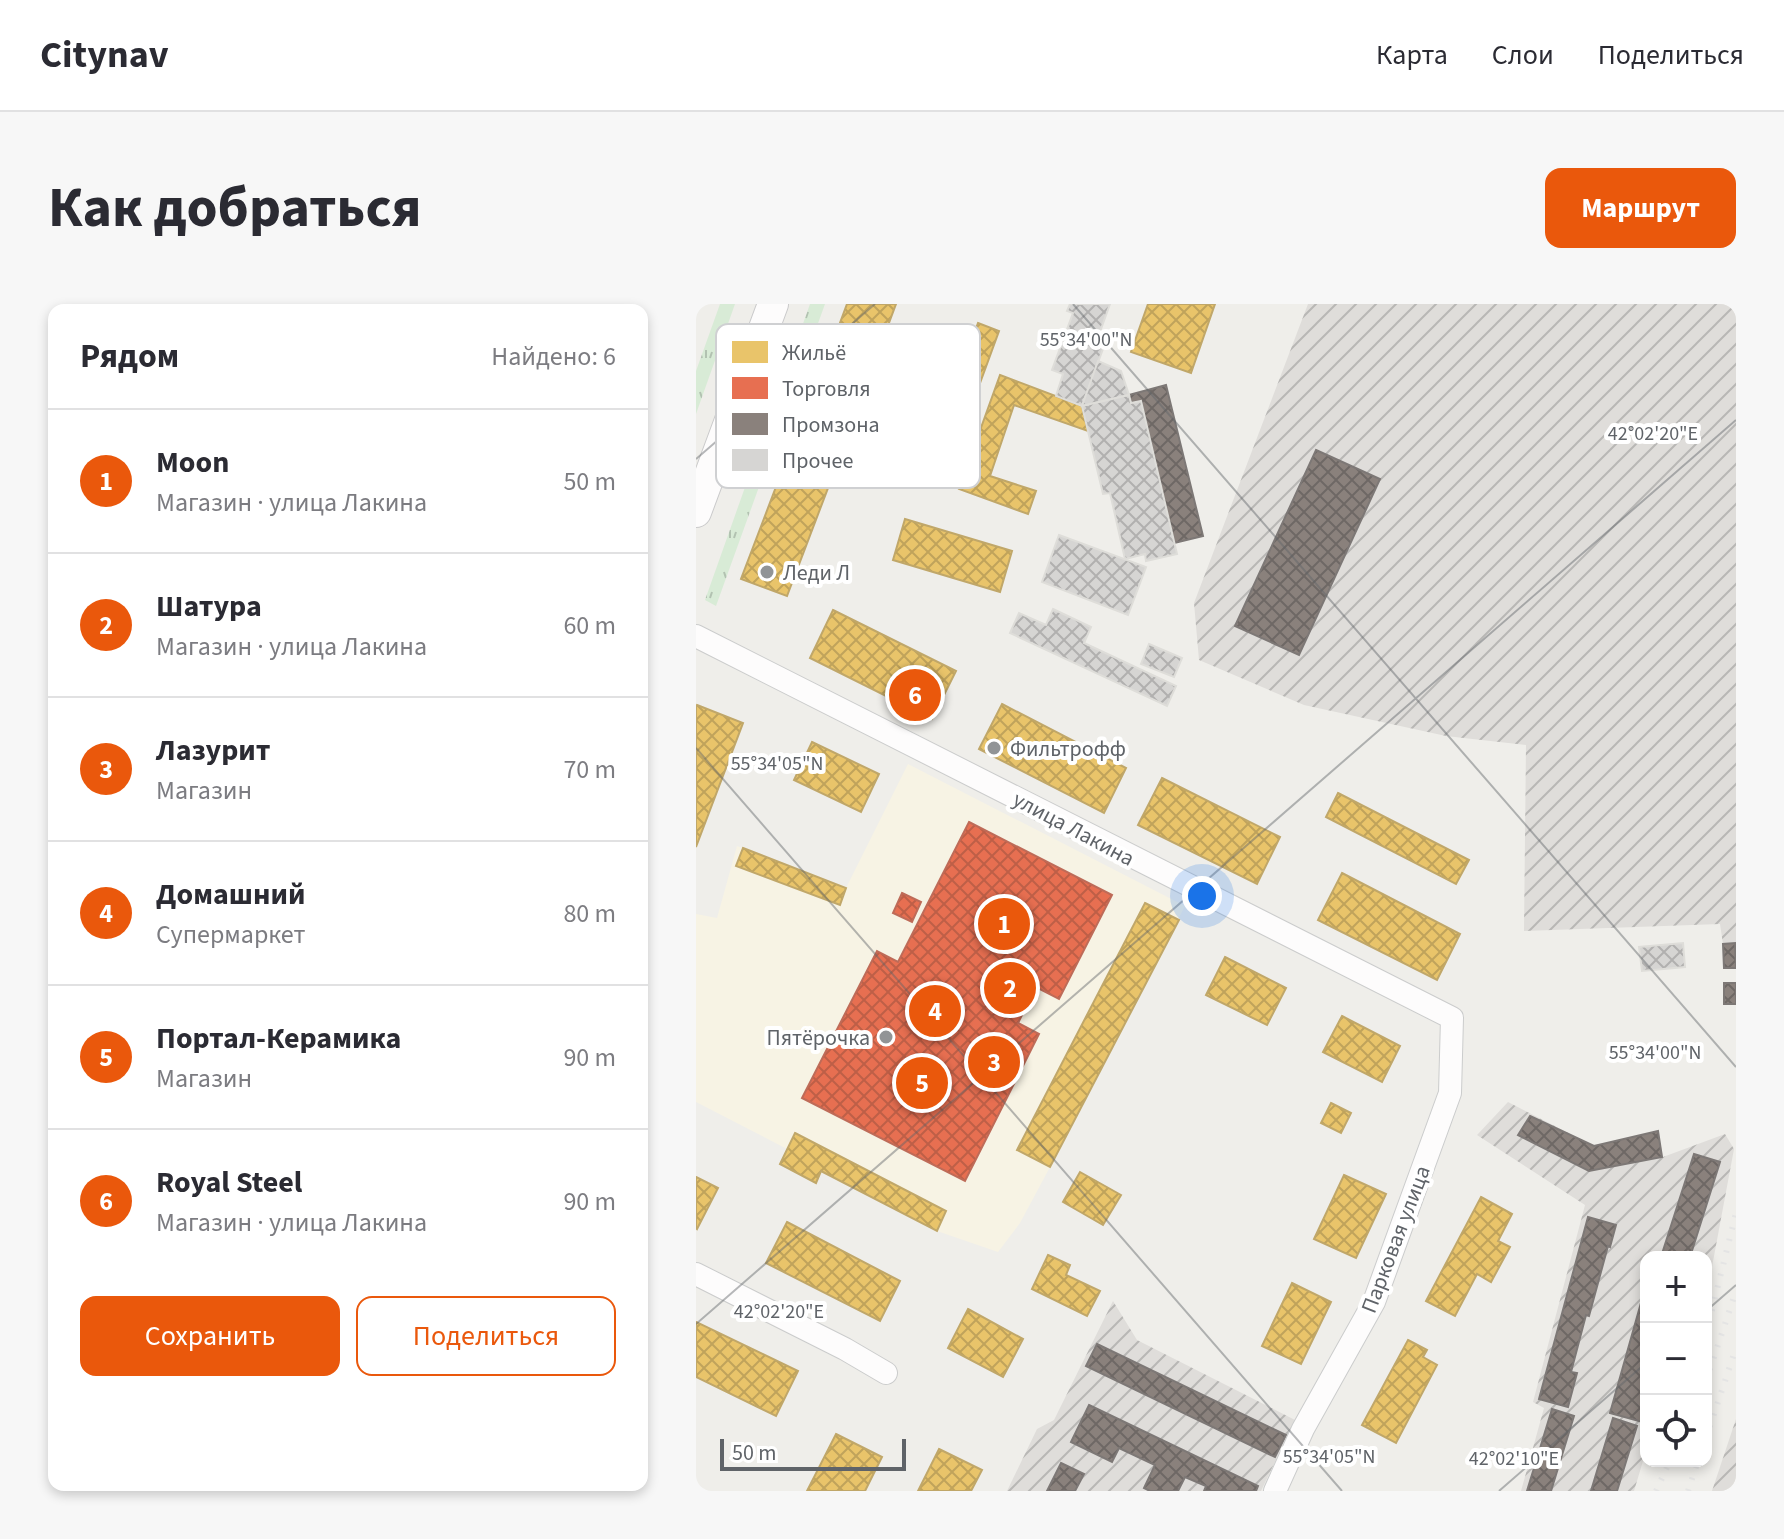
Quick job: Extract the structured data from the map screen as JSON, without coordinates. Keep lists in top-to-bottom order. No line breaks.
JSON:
{"streets":{"street":["улица Лакина","Парковая улица"]},"crossings":[["улица Лакина","Парковая улица"]],"places":["Леди Л","Фильтрофф","Пятёрочка"],"legend":["Жильё","Торговля","Промзона","Прочее"],"scale_bar":"50 m","page":{"header":"Citynav","nav":["Карта","Слои","Поделиться"],"buttons":["Маршрут",["Сохранить","Поделиться"]],"title":"Как добраться","heading":["Рядом","Найдено: 6"],"list":[{"mark":"1","name":"Moon","note":"Магазин · улица Лакина","value":"50 m"},{"mark":"2","name":"Шатура","note":"Магазин · улица Лакина","value":"60 m"},{"mark":"3","name":"Лазурит","note":"Магазин","value":"70 m"},{"mark":"4","name":"Домашний","note":"Супермаркет","value":"80 m"},{"mark":"5","name":"Портал-Керамика","note":"Магазин","value":"90 m"},{"mark":"6","name":"Royal Steel","note":"Магазин · улица Лакина","value":"90 m"}],"pins":["6","1","2","4","3","5"],"map_buttons":["+","−"],"scale":"50 m"},"coordinates":["55°34'00\"N","42°02'20\"E","55°34'05\"N","42°02'10\"E"]}
